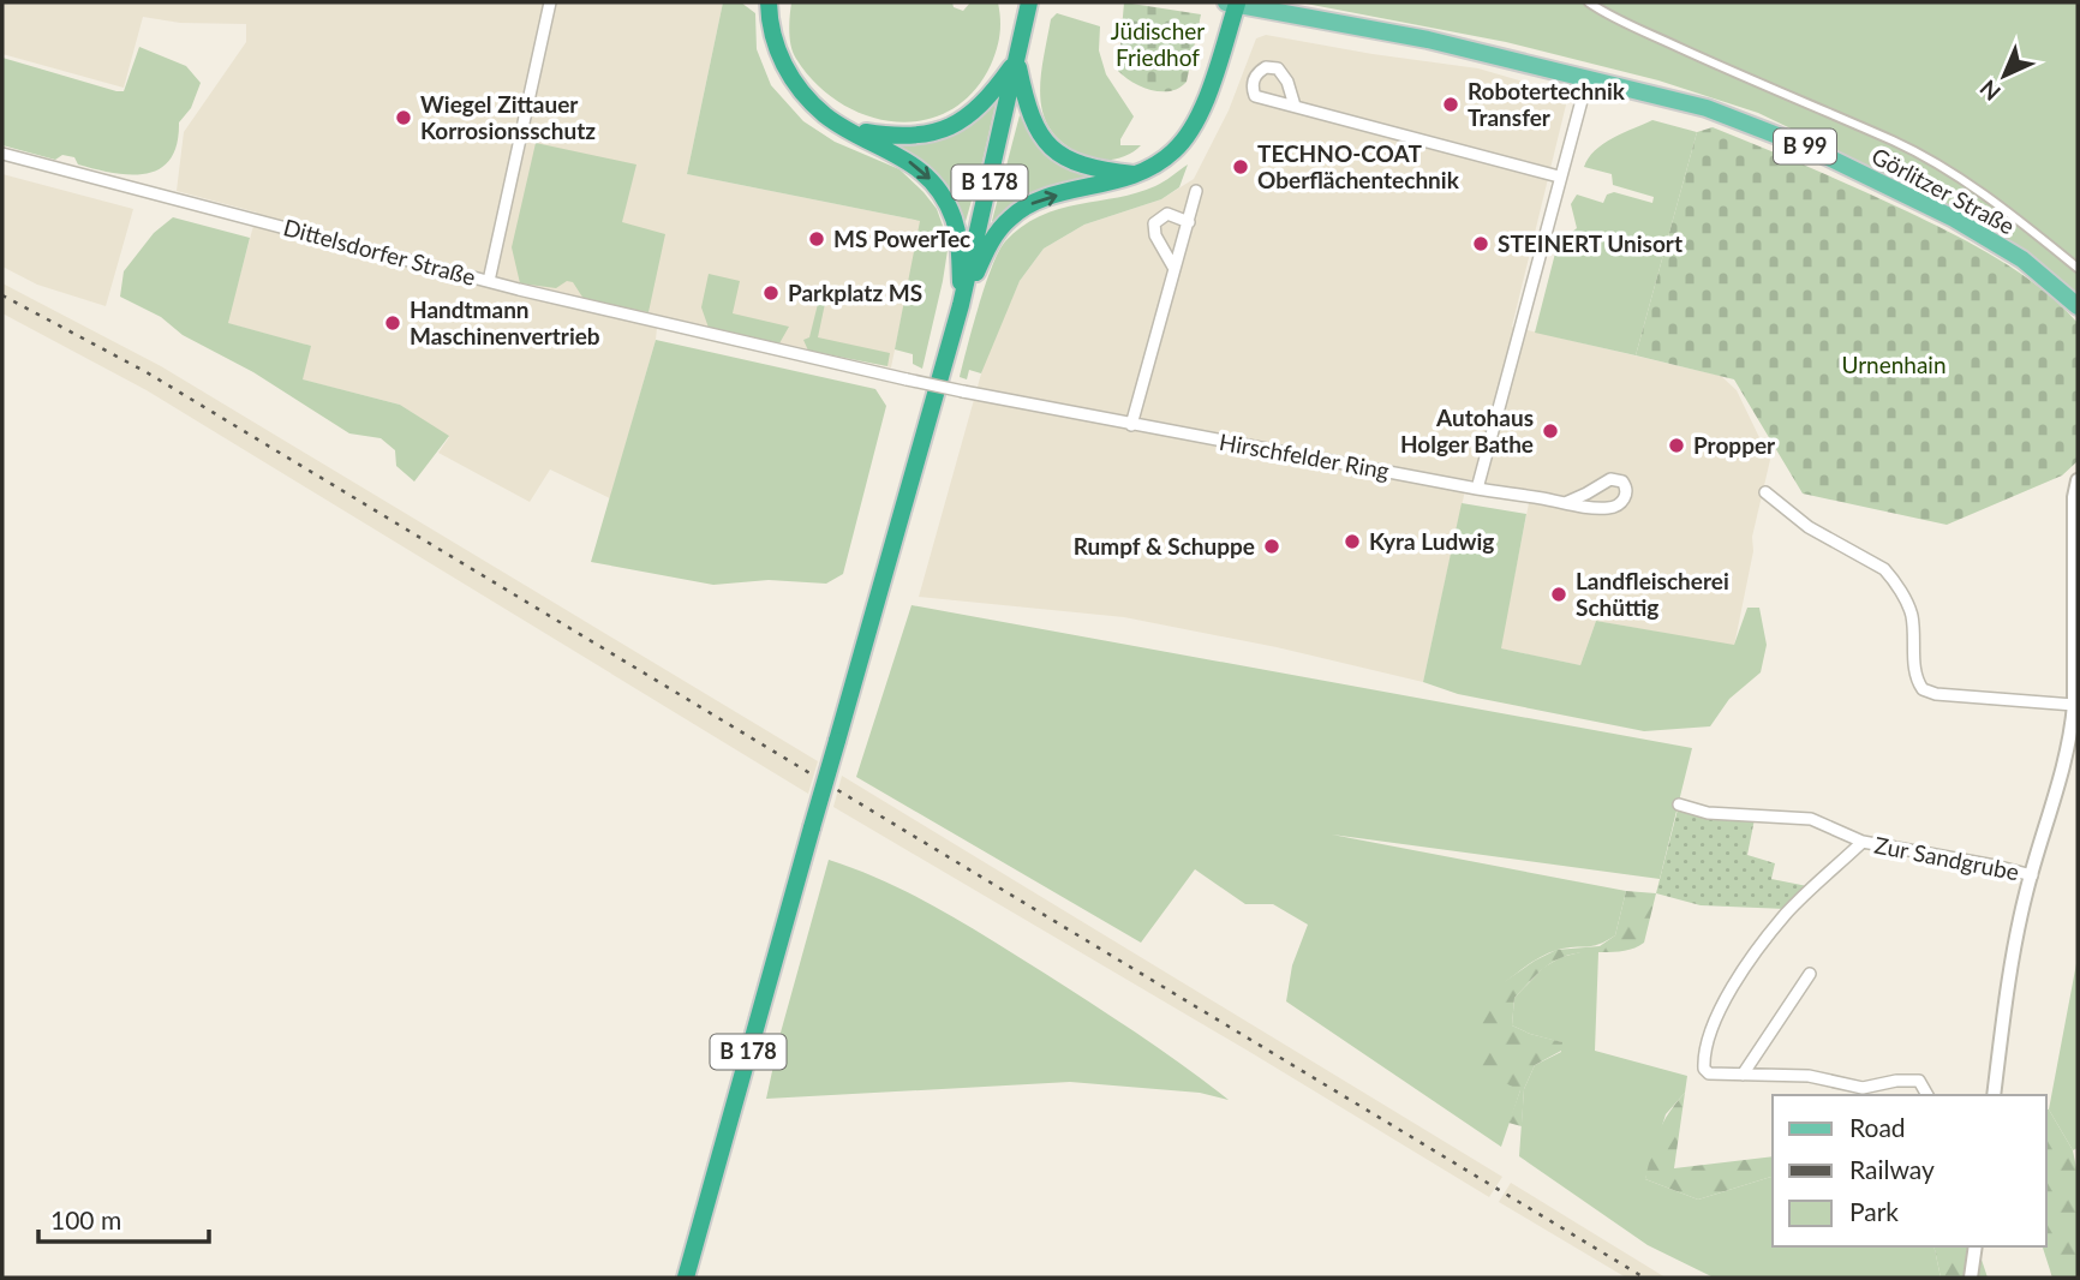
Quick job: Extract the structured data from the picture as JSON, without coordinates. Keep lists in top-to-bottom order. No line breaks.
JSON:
{"streets":{"highway":["B 178"],"main road":["B 99","Görlitzer Straße"],"street":["Dittelsdorfer Straße","Hirschfelder Ring","Zur Sandgrube"]},"crossings":[["Dittelsdorfer Straße","Hirschfelder Ring"]],"parks":["Jüdischer Friedhof","Urnenhain"],"places":["Robotertechnik Transfer","Wiegel Zittauer Korrosionsschutz","TECHNO-COAT Oberflächentechnik","MS PowerTec","STEINERT Unisort","Parkplatz MS","Handtmann Maschinenvertrieb","Autohaus Holger Bathe","Propper","Kyra Ludwig","Rumpf & Schuppe","Landfleischerei Schüttig"],"legend":["Road","Railway","Park"],"scale_bar":"100 m","north":"bottom left"}
